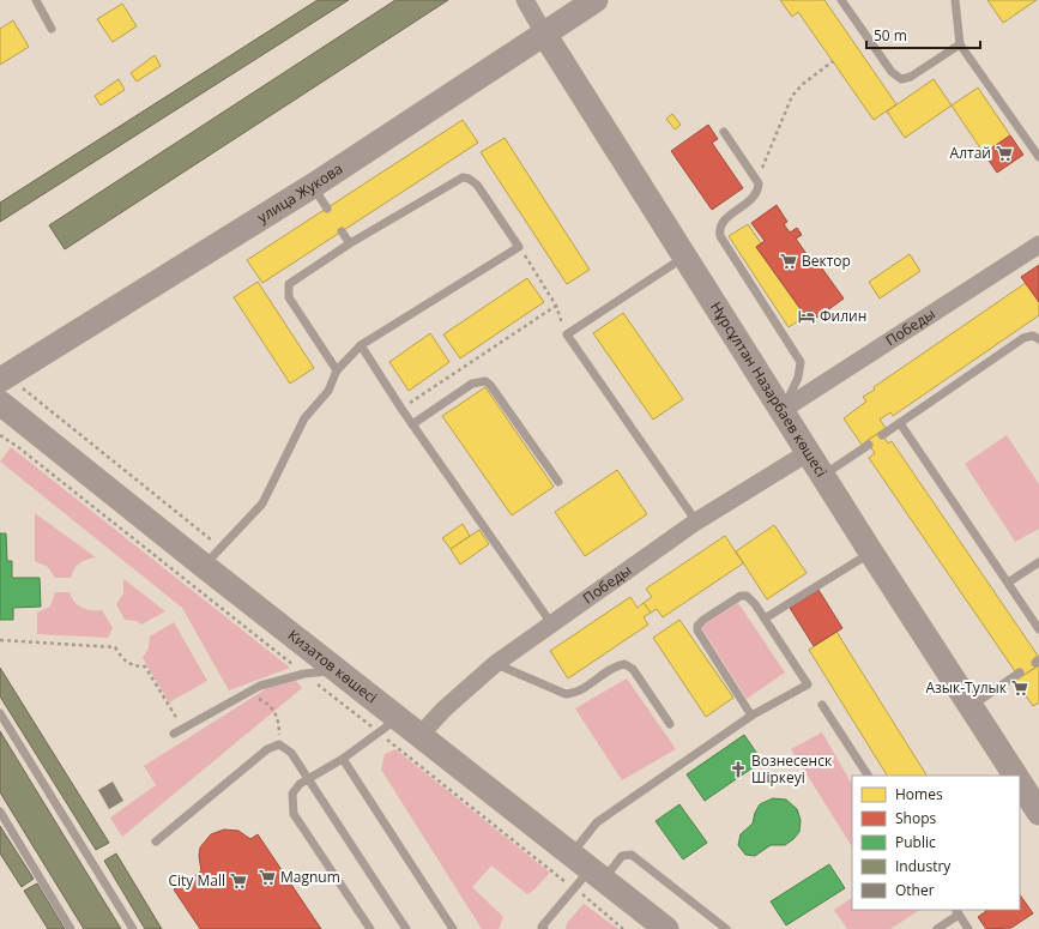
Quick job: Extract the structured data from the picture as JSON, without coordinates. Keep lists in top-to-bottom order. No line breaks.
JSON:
{"streets":{"main road":["улица Жукова","Нұрсұлтан Назарбаев көшесі","Кизатов көшесі"],"street":["Победы"]},"crossings":[["улица Жукова","Нұрсұлтан Назарбаев көшесі"],["Победы","Нұрсұлтан Назарбаев көшесі"],["Победы","Кизатов көшесі"]],"places":{"supermarket":["Алтай","Вектор","Азык-Тулык","Magnum","City Mall"],"hotel":["Филин"],"church":["Вознесенск Шіркеуі"]},"legend":["Homes","Shops","Public","Industry","Other"],"scale_bar":"50 m"}
